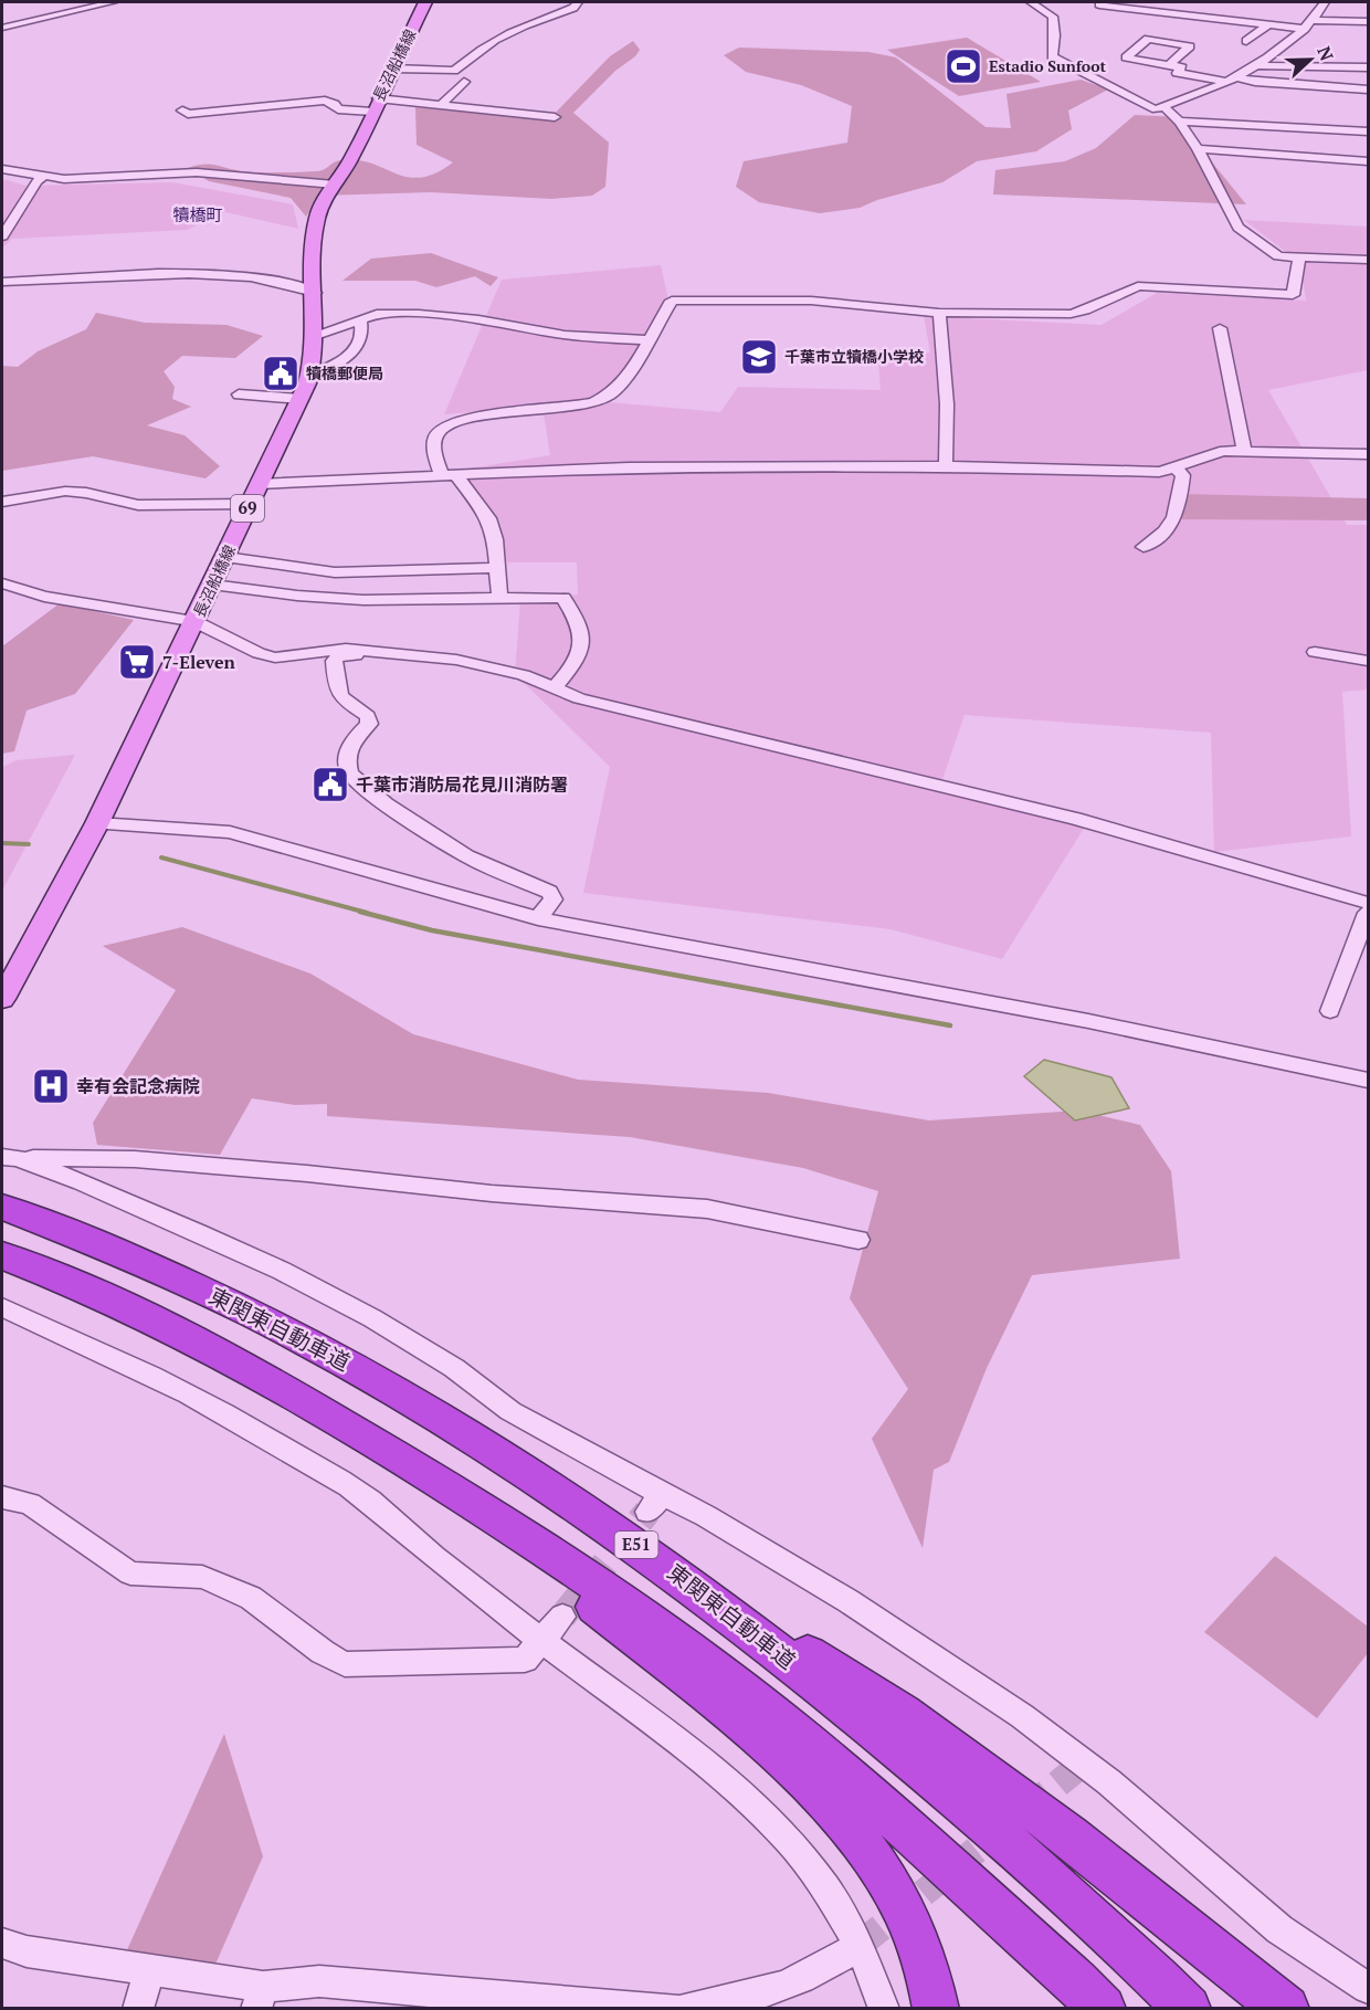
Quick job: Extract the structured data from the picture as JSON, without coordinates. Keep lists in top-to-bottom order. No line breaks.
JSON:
{"streets":{"highway":["東関東自動車道","E51"],"main road":["長沼船橋線","69"]},"districts":["犢橋町"],"places":{"sports":["Estadio Sunfoot"],"school or university":["千葉市立犢橋小学校"],"public building":["犢橋郵便局","千葉市消防局花見川消防署"],"supermarket":["7-Eleven"],"hospital":["幸有会記念病院"]},"north":"right"}
